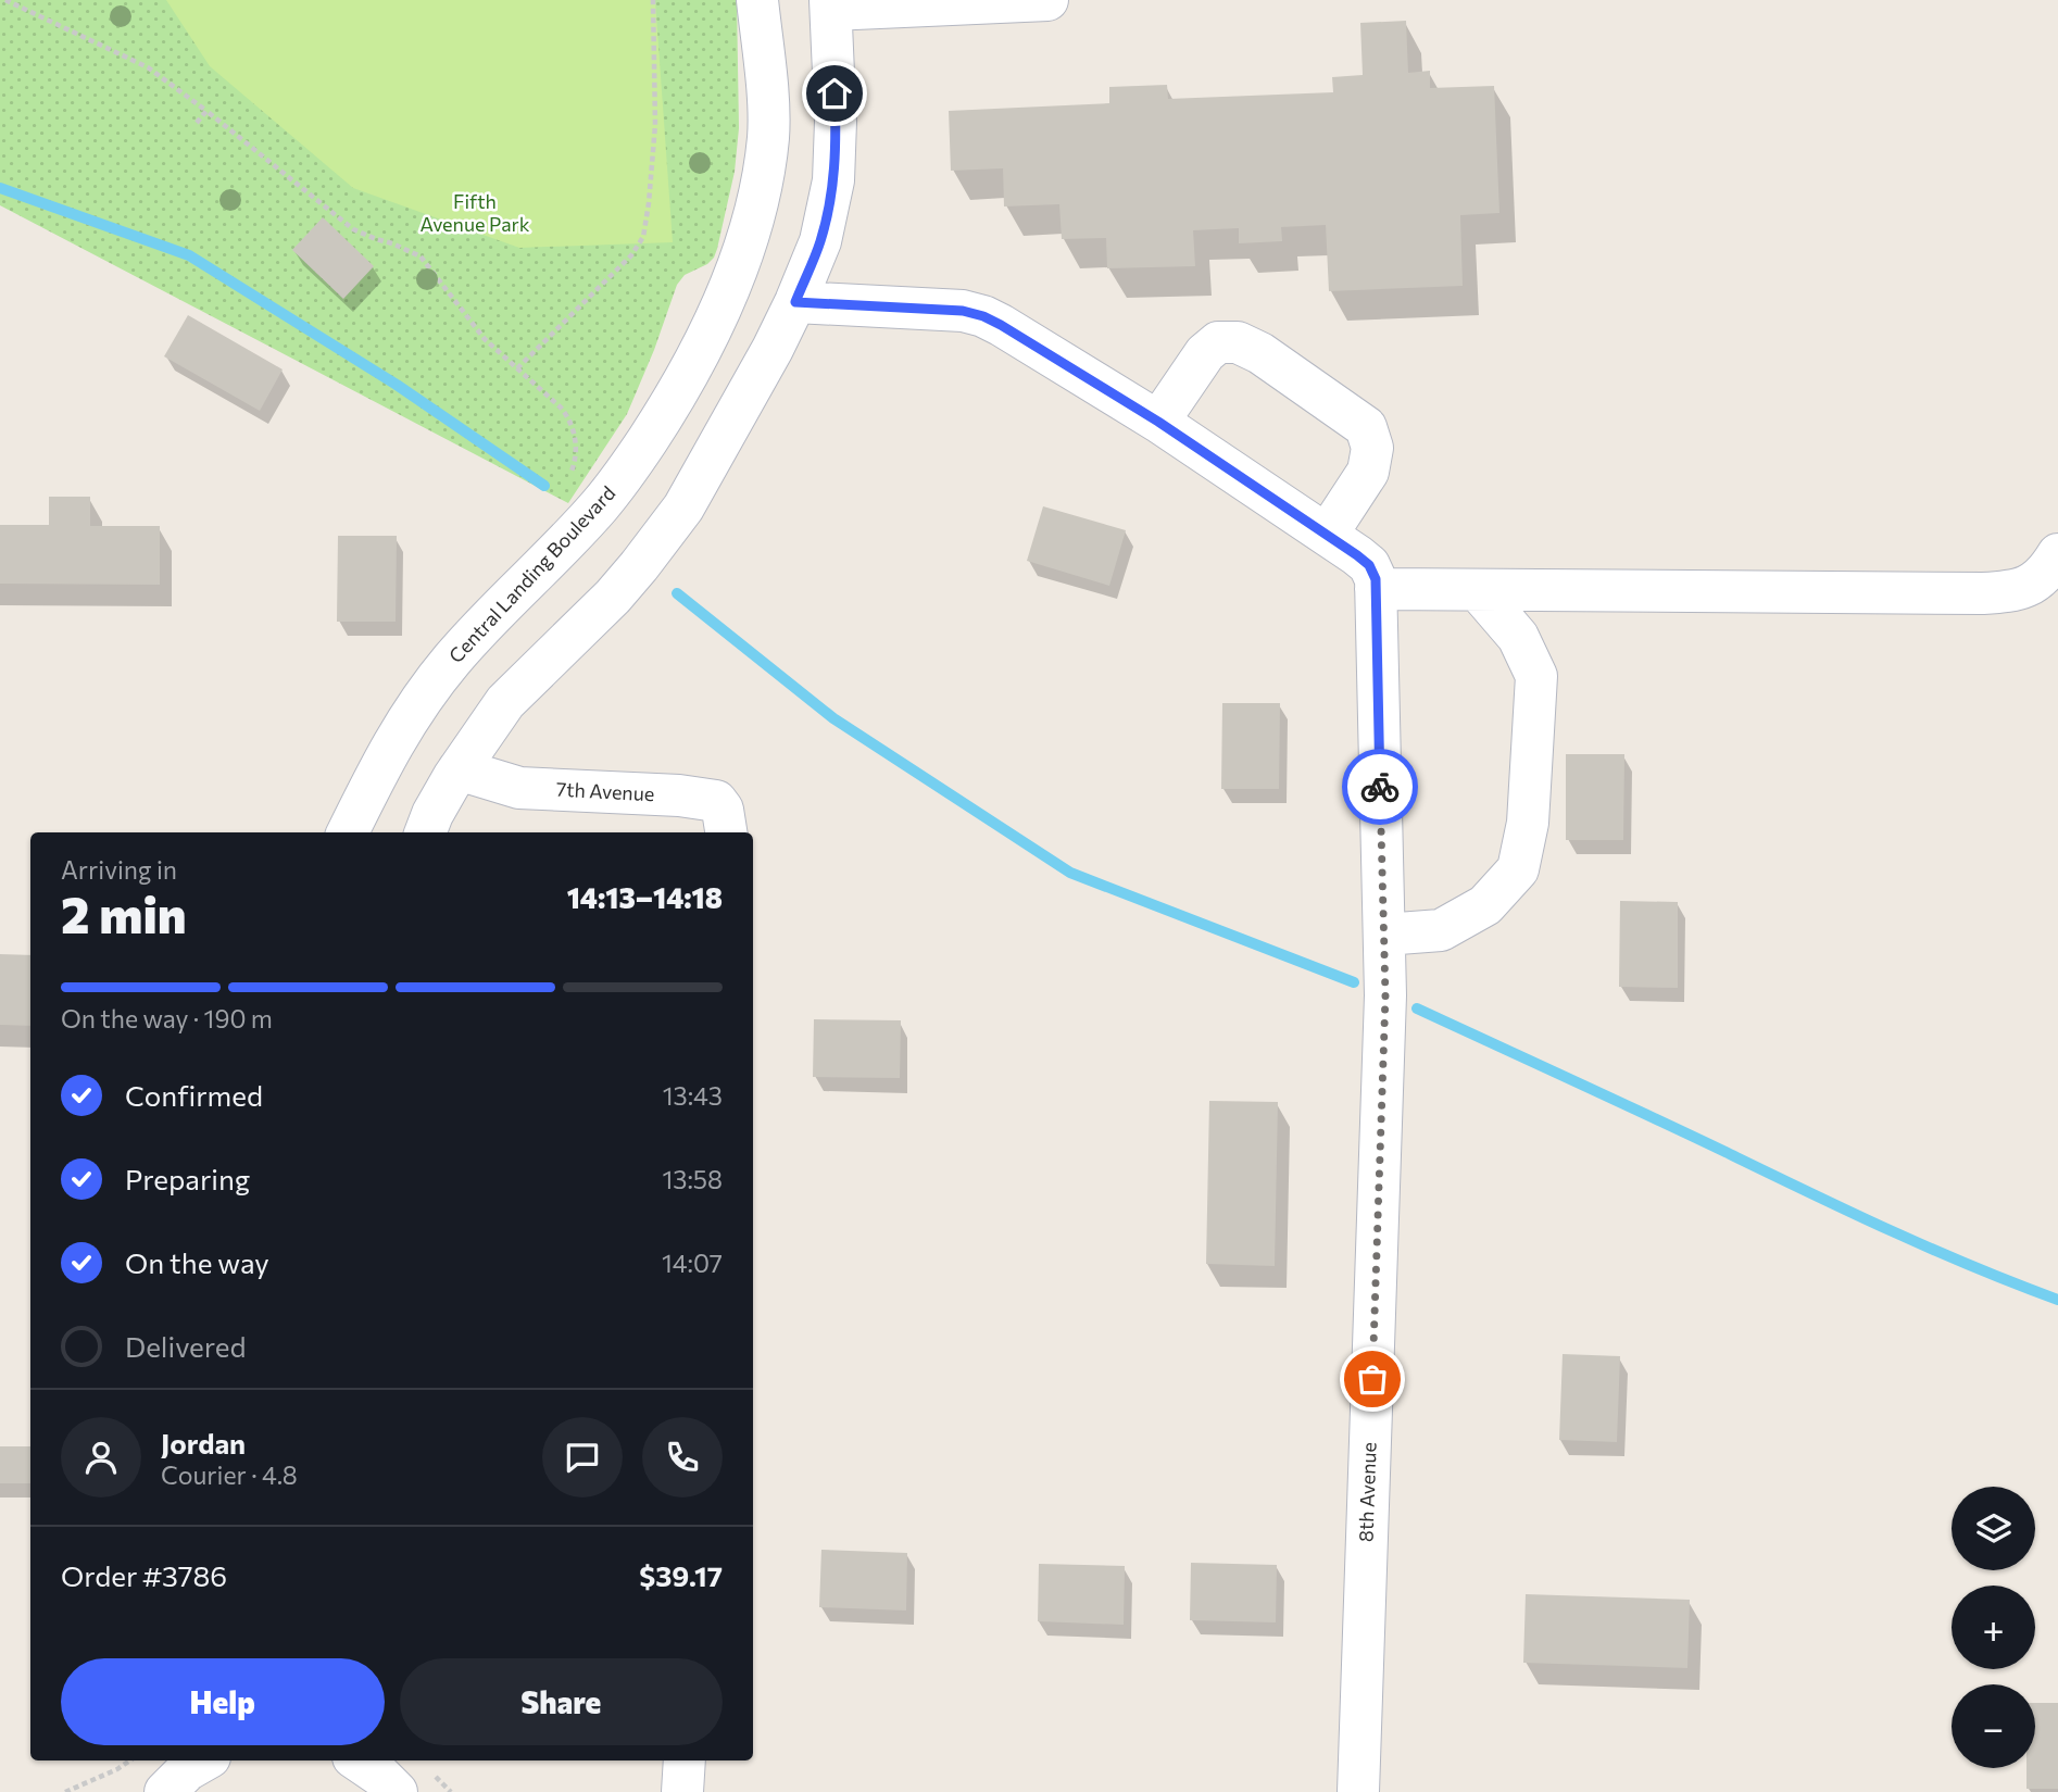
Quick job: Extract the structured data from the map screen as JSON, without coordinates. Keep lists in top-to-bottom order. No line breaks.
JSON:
{"streets":{"street":["Central Landing Boulevard","7th Avenue","8th Avenue"]},"parks":["Fifth Avenue Park"],"page":{"heading":["2 min","Arriving in","14:13–14:18"],"panel":["Jordan","Courier · 4.8","Order #3786","$39.17"],"bar":"On the way · 190 m","list":[["Confirmed","13:43"],["Preparing","13:58"],["On the way","14:07"],"Delivered"],"map_buttons":["+","−"],"buttons":["Help","Share"]}}
